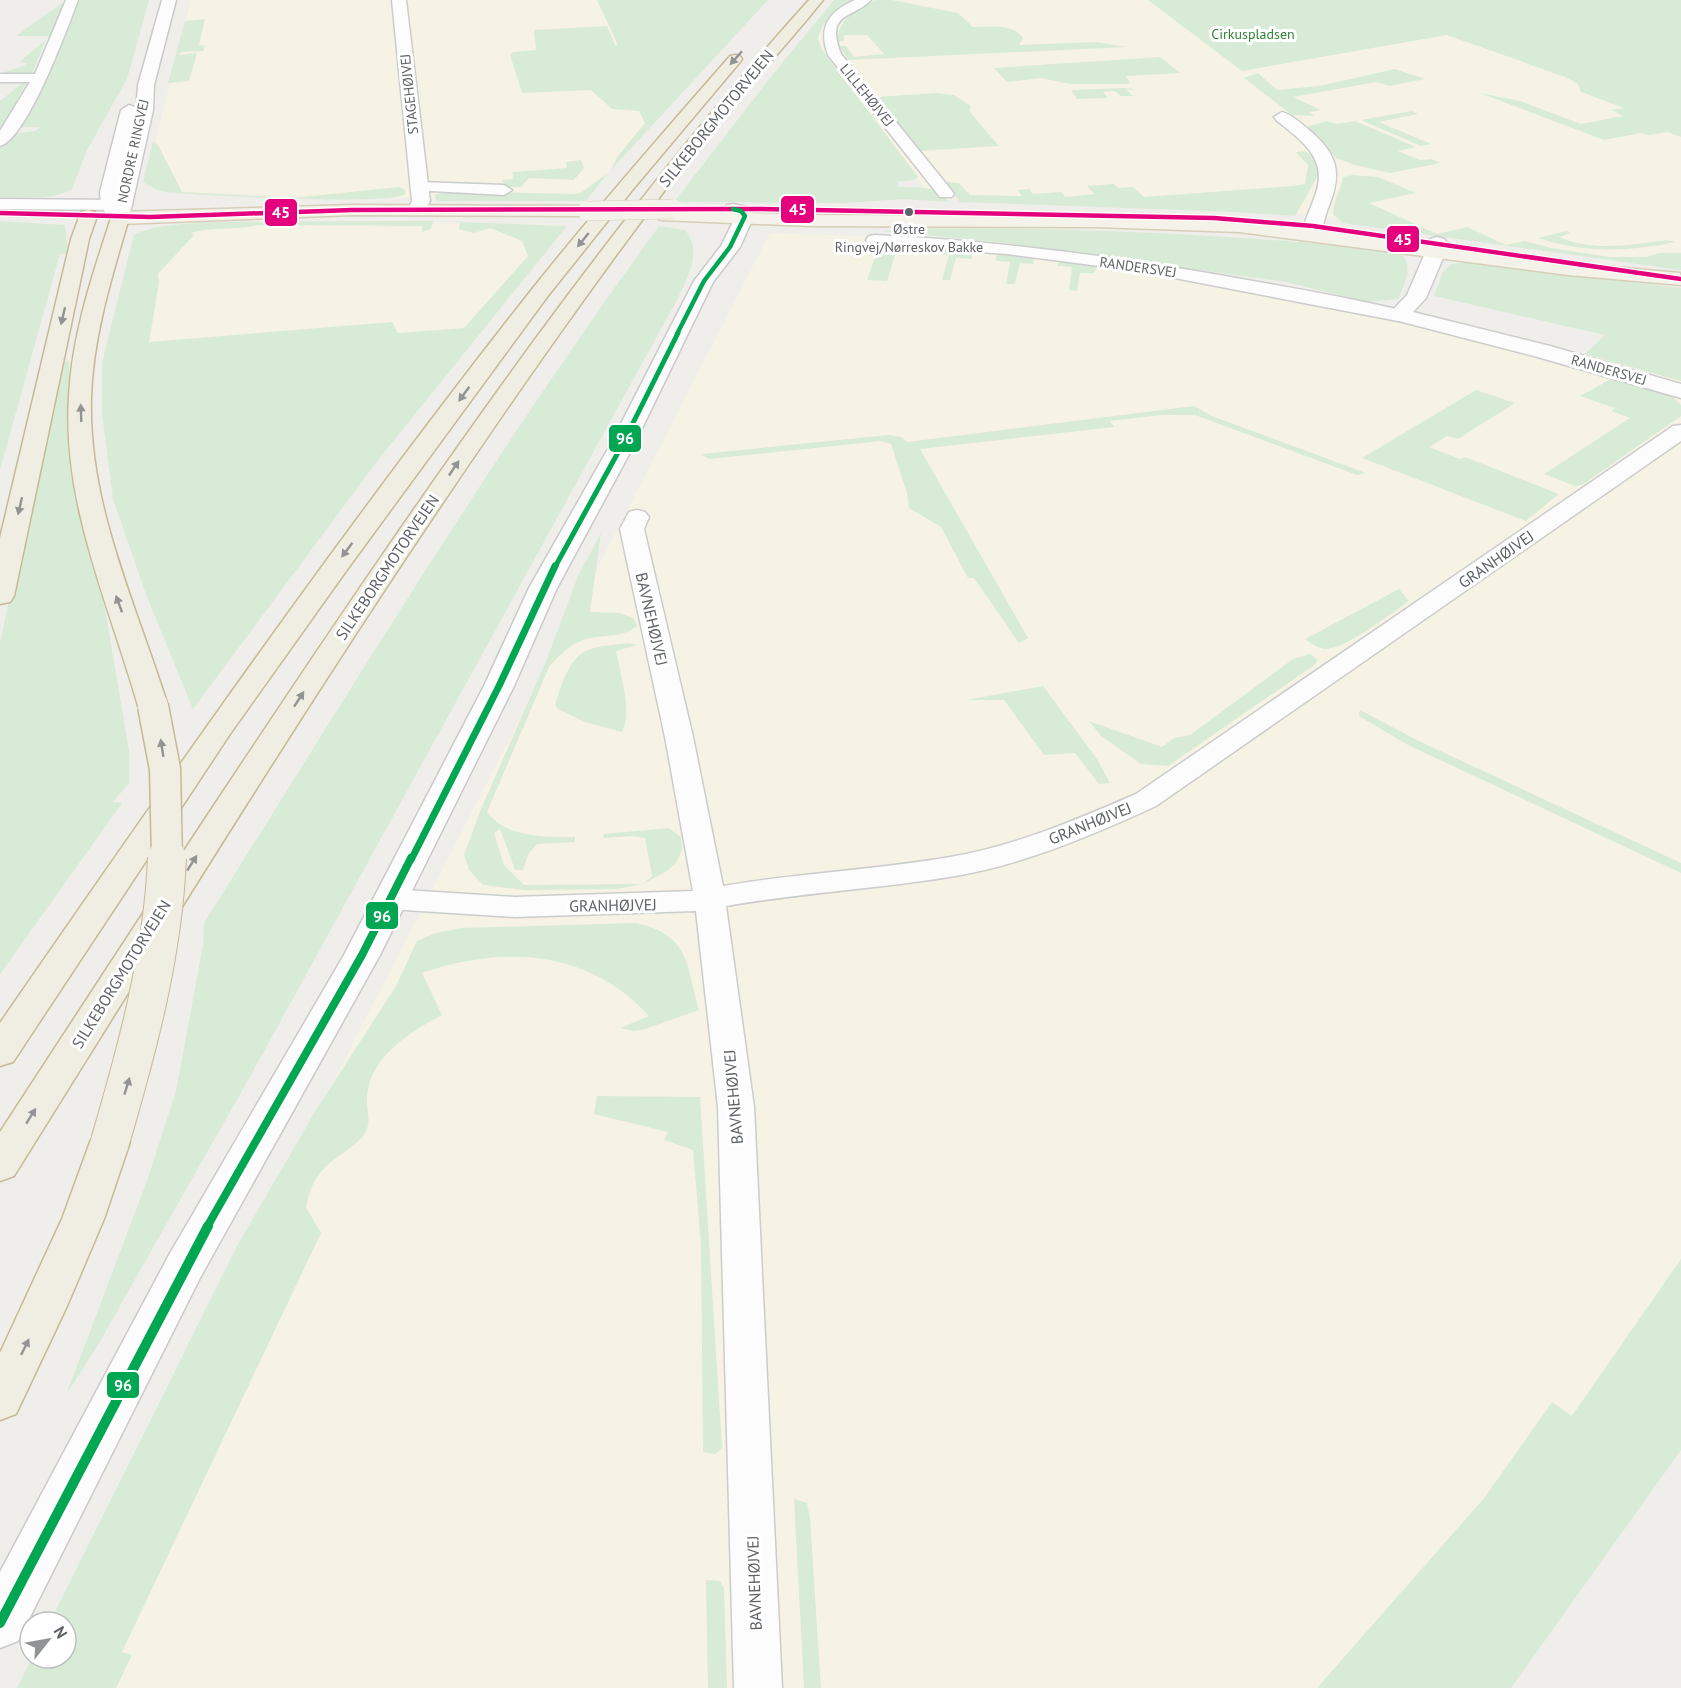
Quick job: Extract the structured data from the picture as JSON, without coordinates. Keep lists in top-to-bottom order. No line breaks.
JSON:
{"streets":{"highway":["SILKEBORGMOTORVEJEN"],"main road":["STAGEHØJVEJ","NORDRE RINGVEJ","RANDERSVEJ"],"street":["LILLEHØJVEJ","GRANHØJVEJ","BAVNEHØJVEJ"]},"crossings":[["GRANHØJVEJ","BAVNEHØJVEJ"]],"parks":["Cirkuspladsen"],"places":["Østre Ringvej/Nørreskov Bakke"],"lines":["transit line 45","transit line 96"],"north":"top right"}
